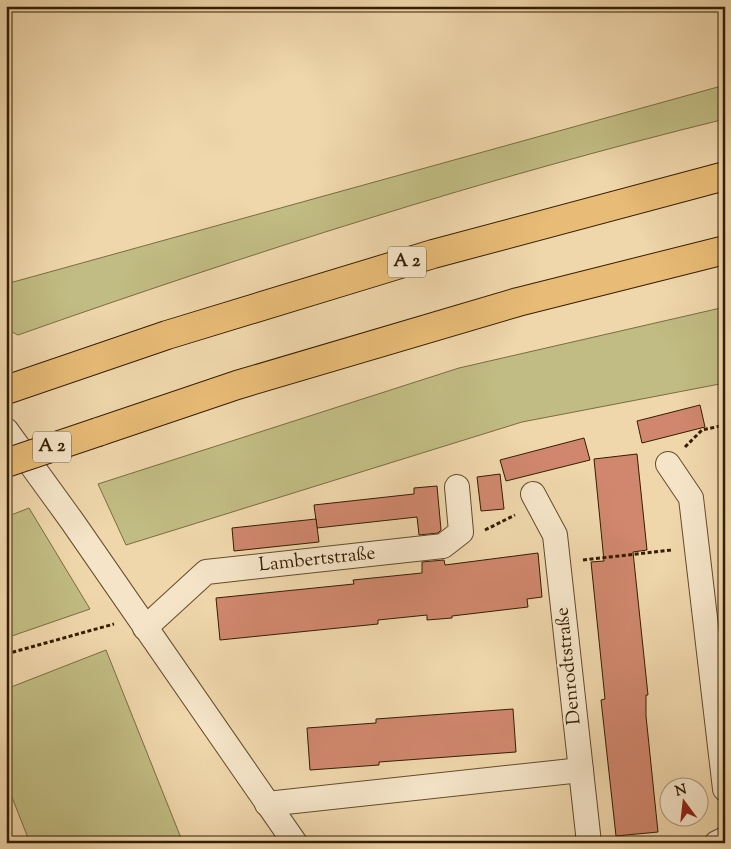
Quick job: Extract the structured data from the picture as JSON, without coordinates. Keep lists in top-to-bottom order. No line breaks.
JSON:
{"streets":{"highway":["A 2"],"street":["Lambertstraße","Denrodtstraße"]},"north":"top"}
